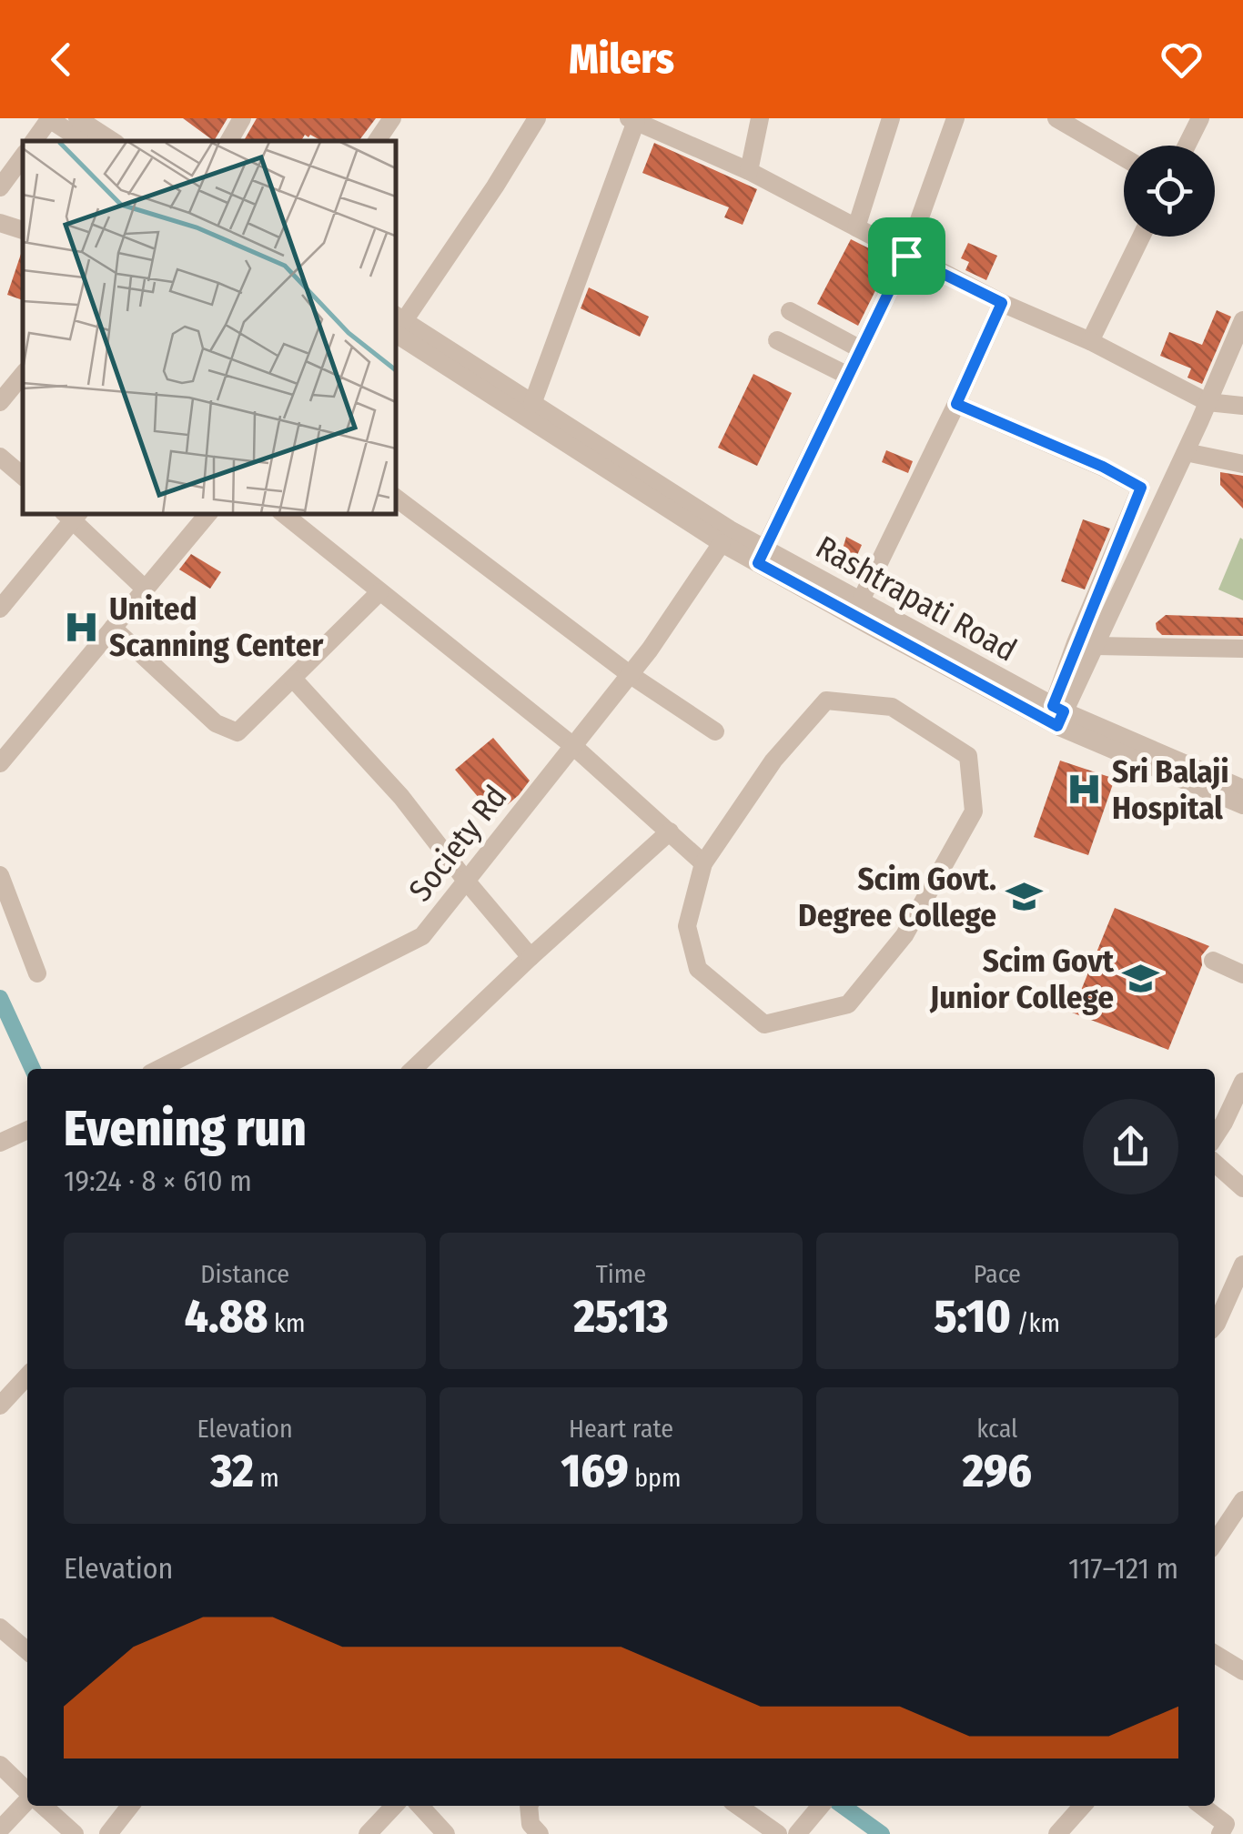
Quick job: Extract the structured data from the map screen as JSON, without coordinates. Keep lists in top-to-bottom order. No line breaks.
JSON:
{"streets":{"street":["Rashtrapati Road","Society Rd"]},"crossings":[["Rashtrapati Road","Society Rd"]],"places":{"hospital":["United Scanning Center","Sri Balaji Hospital"],"school or university":["Scim Govt. Degree College","Scim Govt Junior College"]},"page":{"header":"Milers","heading":["Evening run","19:24 · 8 × 610 m"],"stats":[["Distance","4.88 km"],["Time","25:13"],["Pace","5:10 /km"],["Elevation","32 m"],["Heart rate","169 bpm"],["kcal","296"]],"chart":["Elevation","117–121 m"]}}
